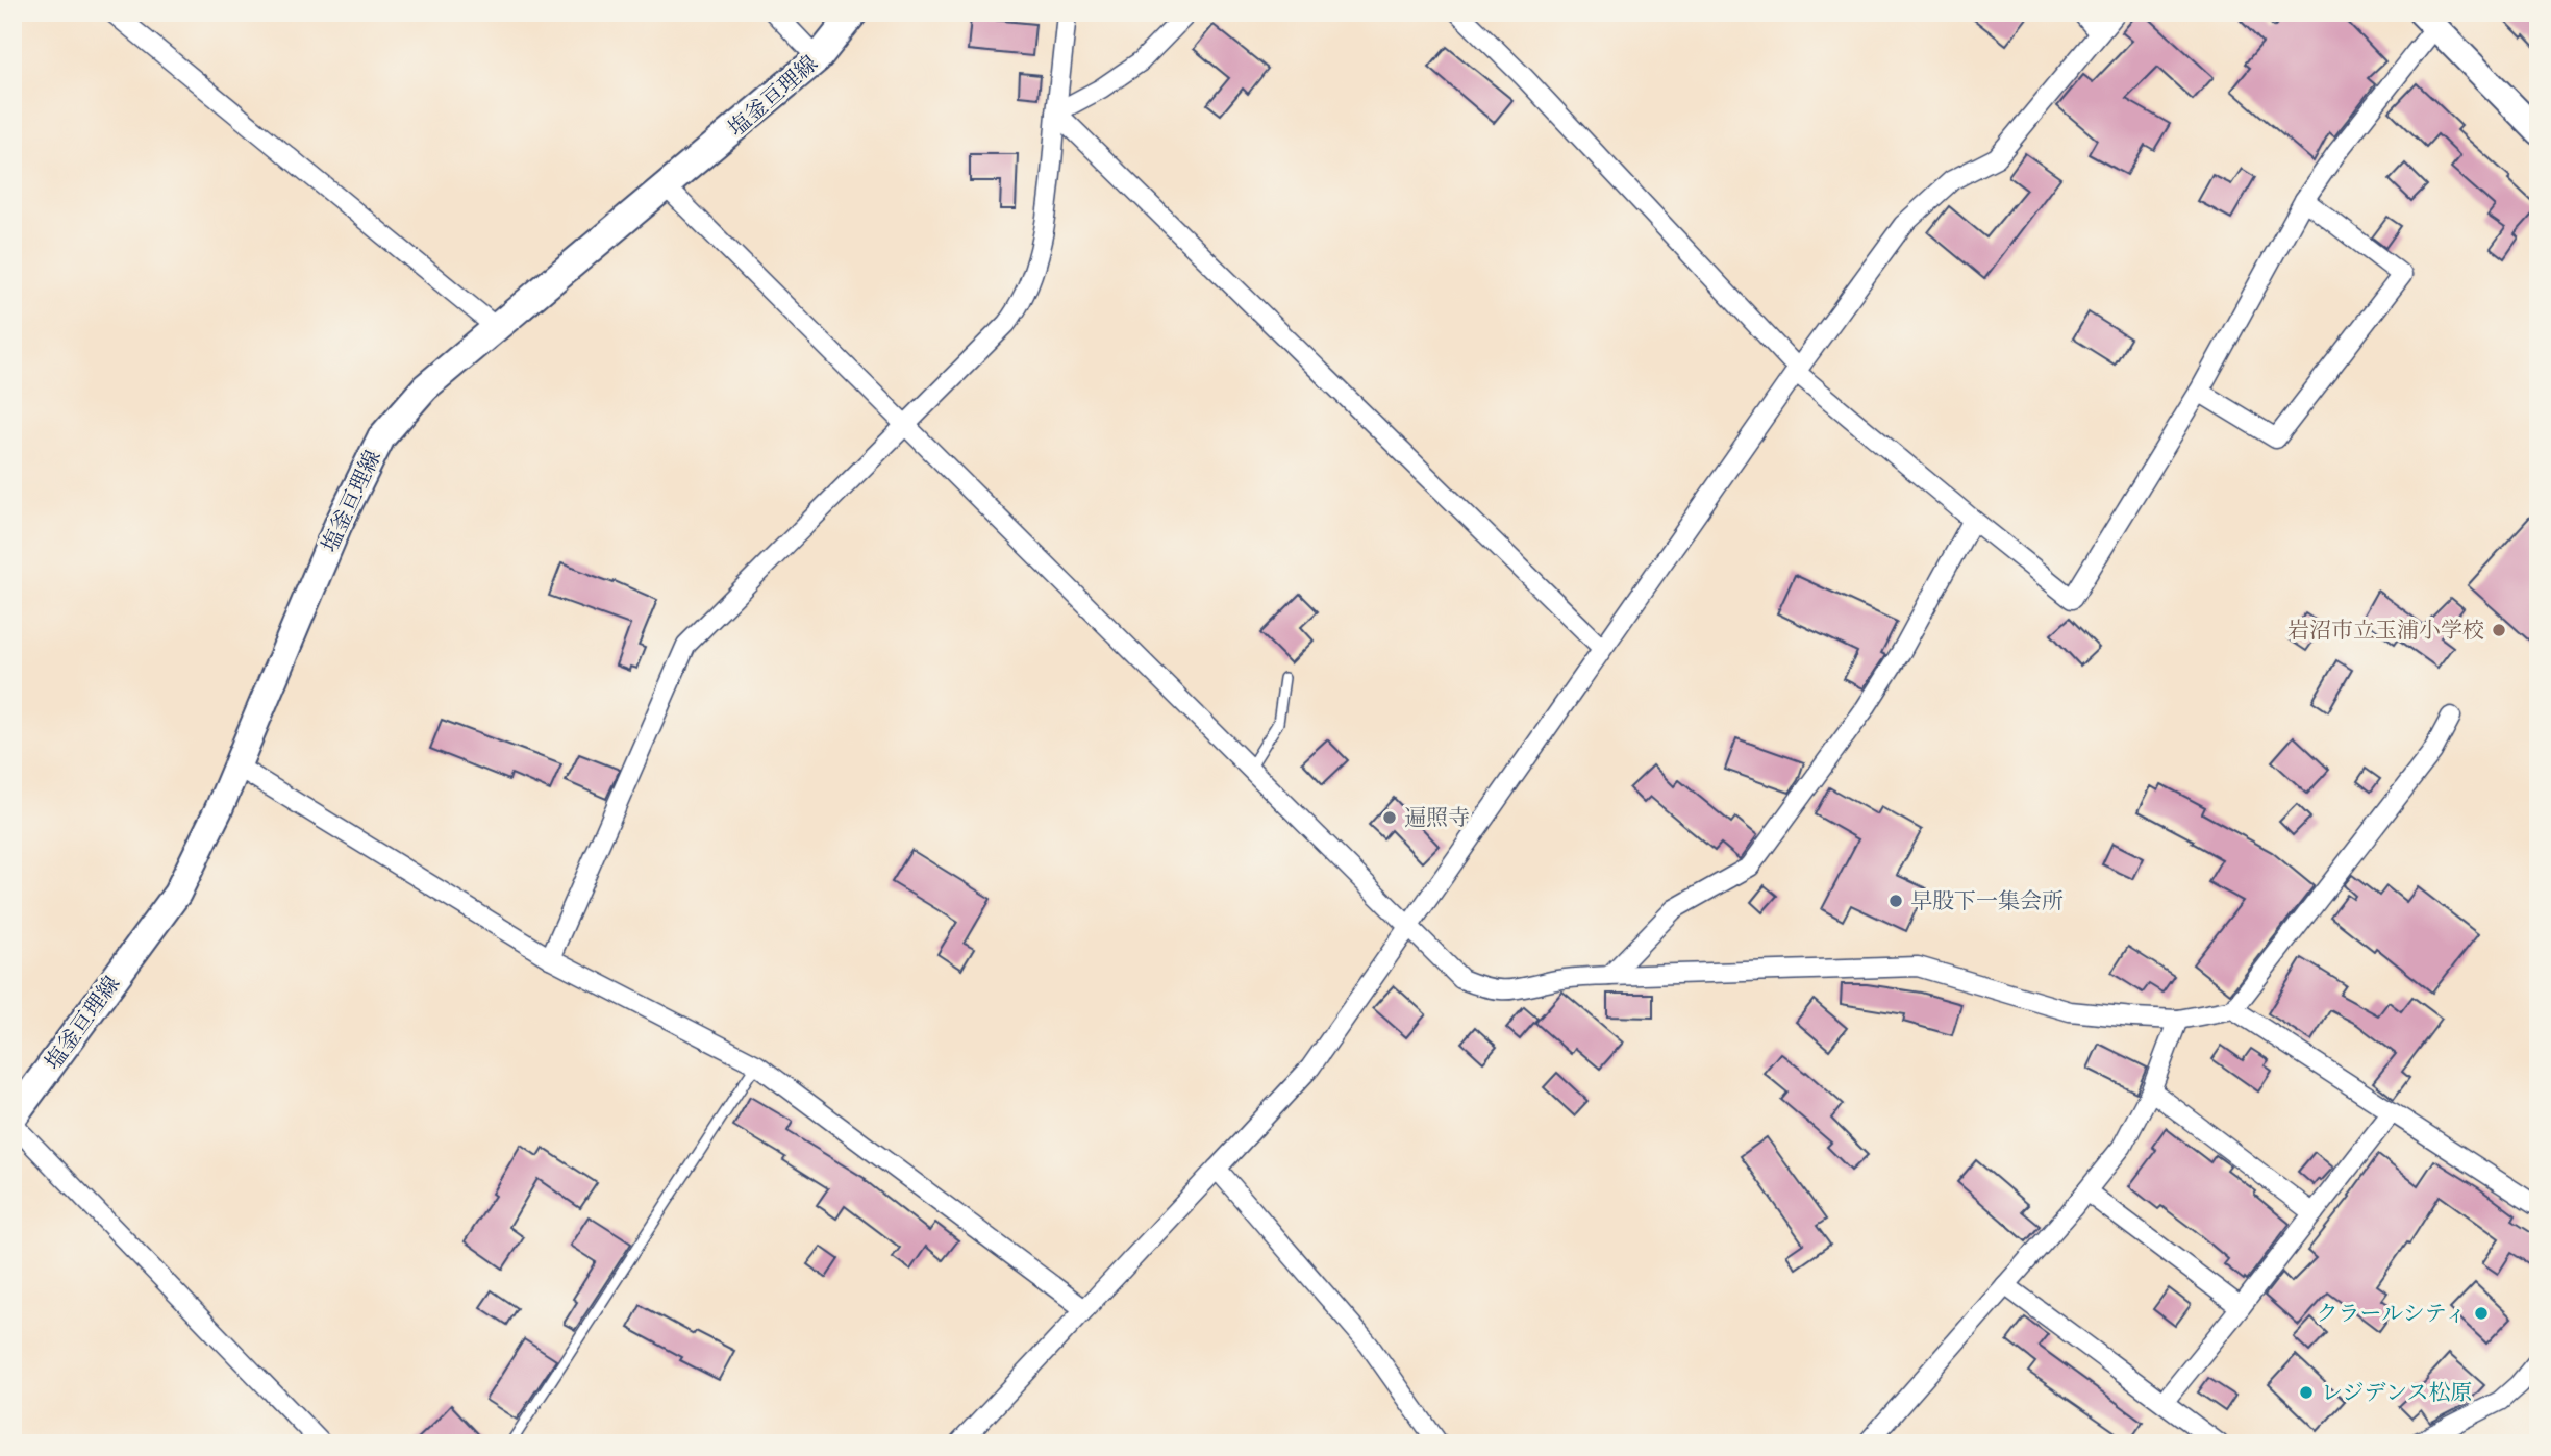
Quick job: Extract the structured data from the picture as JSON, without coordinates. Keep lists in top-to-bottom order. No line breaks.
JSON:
{"streets":{"main road":["塩釜亘理線"]},"places":["岩沼市立玉浦小学校","遍照寺","早股下一集会所","クラールシティ","レジデンス松原"]}
